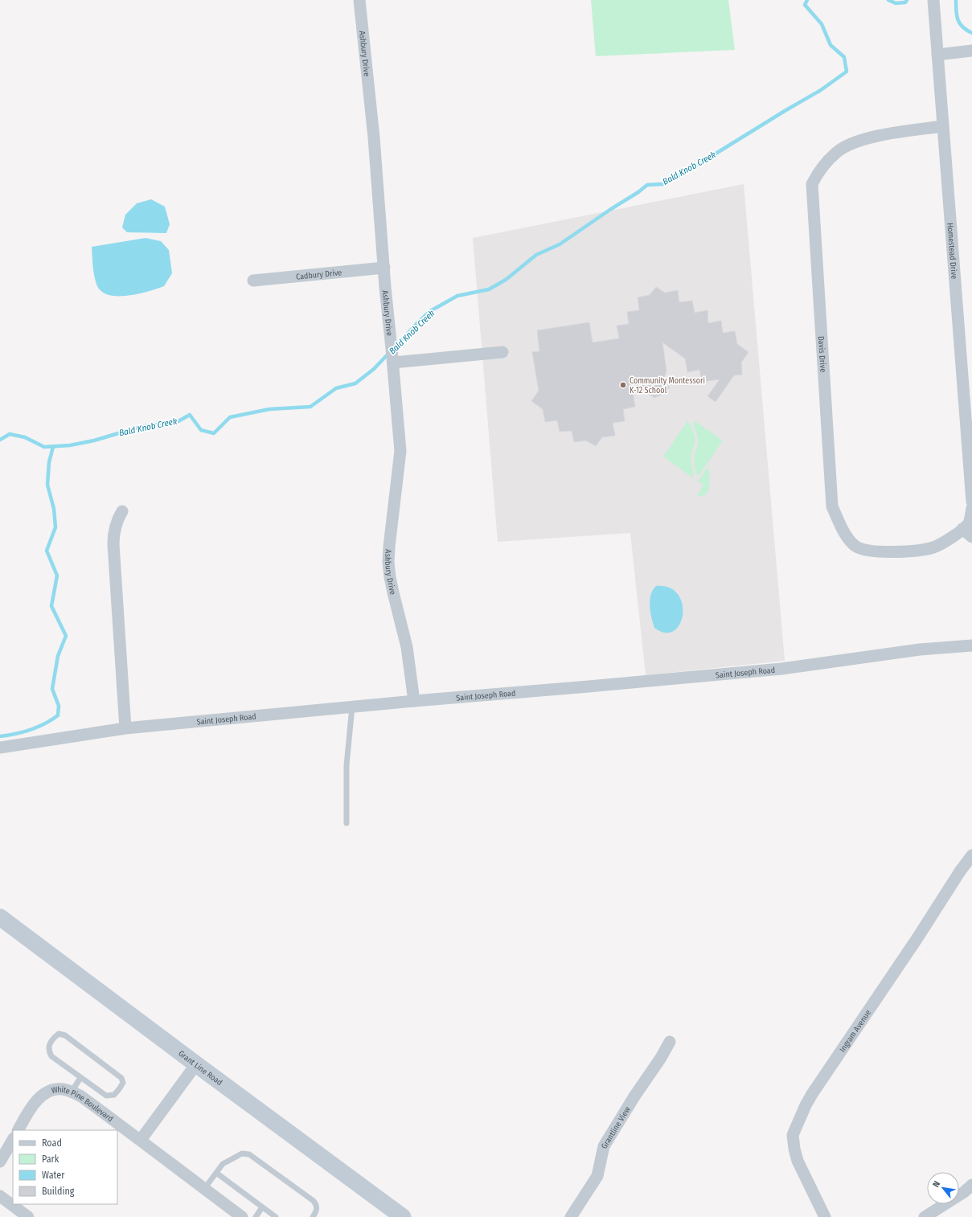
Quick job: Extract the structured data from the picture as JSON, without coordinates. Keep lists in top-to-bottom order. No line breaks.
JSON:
{"streets":{"main road":["Grant Line Road"],"street":["Ashbury Drive","Homestead Drive","Cadbury Drive","Davis Drive","Saint Joseph Road","Ingram Avenue","White Pine Boulevard","Grantline View"]},"crossings":[["Ashbury Drive","Cadbury Drive"],["Ashbury Drive","Saint Joseph Road"],["Homestead Drive","Davis Drive"]],"water":["Bald Knob Creek"],"places":["Community Montessori K-12 School"],"legend":["Road","Park","Water","Building"],"north":"top left"}
